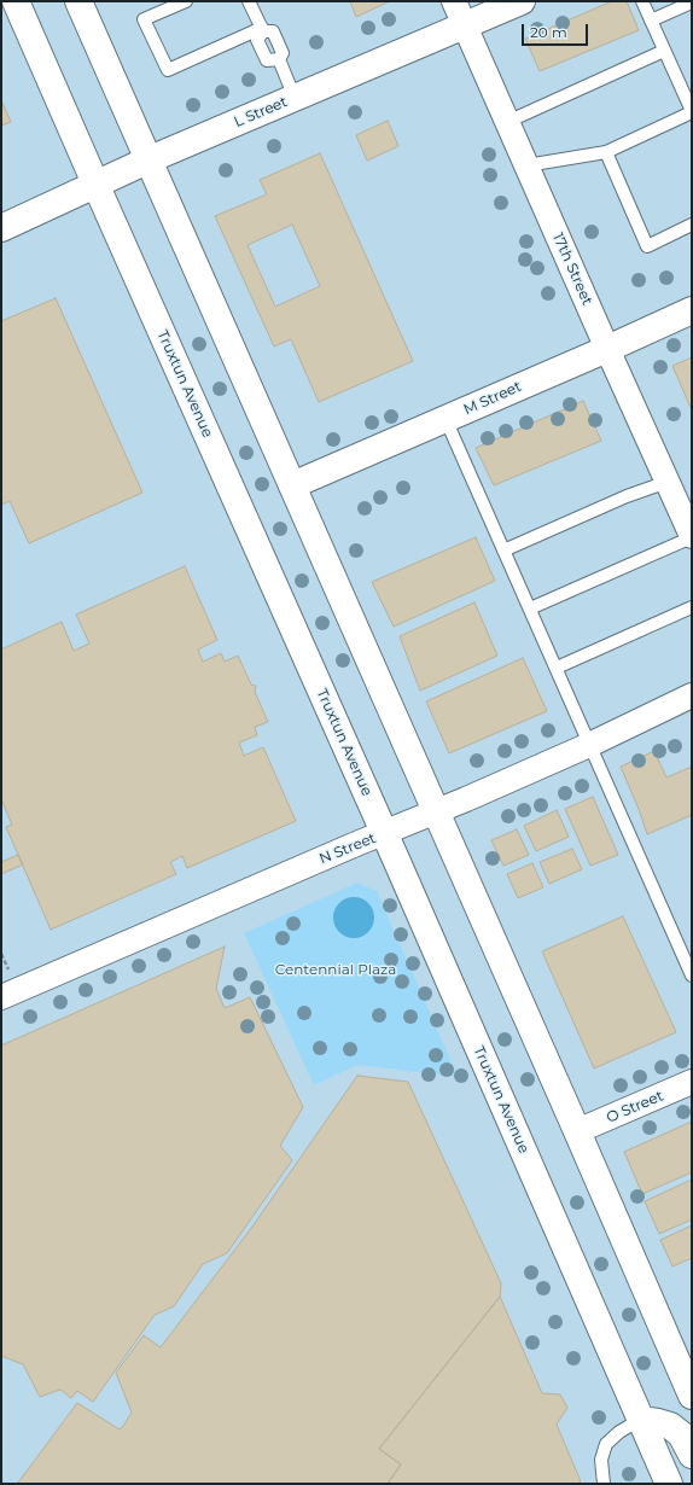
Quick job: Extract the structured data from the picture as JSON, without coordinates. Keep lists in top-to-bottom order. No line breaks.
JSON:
{"streets":{"main road":["L Street","Truxtun Avenue","M Street"],"street":["17th Street","N Street","O Street"]},"crossings":[["L Street","17th Street"],["L Street","Truxtun Avenue"],["17th Street","M Street"],["Truxtun Avenue","N Street"]],"parks":["Centennial Plaza"],"scale_bar":"20 m"}
